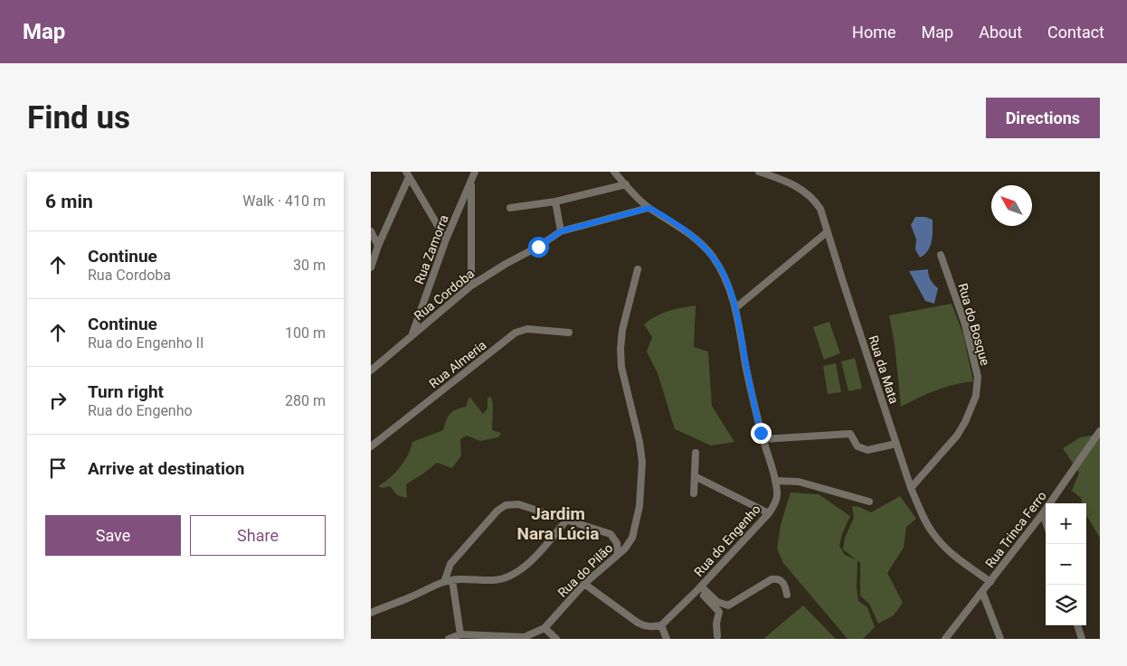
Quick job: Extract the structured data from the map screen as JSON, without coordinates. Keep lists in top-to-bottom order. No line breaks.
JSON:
{"streets":{"street":["Rua Zamorra","Rua Cordoba","Rua do Bosque","Rua Almeria","Rua da Mata","Rua Trinca Ferro","Rua do Engenho","Rua do Pilão"]},"crossings":[["Rua Zamorra","Rua Cordoba"],["Rua Cordoba","Rua do Engenho"],["Rua do Bosque","Rua da Mata"],["Rua da Mata","Rua Trinca Ferro"]],"districts":["Jardim Nara Lúcia"],"north":"top left","page":{"header":"Map","nav":["Home","Map","About","Contact"],"buttons":["Directions",["Save","Share"]],"title":"Find us","heading":["6 min","Walk · 410 m"],"list":[["Continue","Rua Cordoba","30 m"],["Continue","Rua do Engenho II","100 m"],["Turn right","Rua do Engenho","280 m"],"Arrive at destination"],"map_buttons":["+","−"]}}
